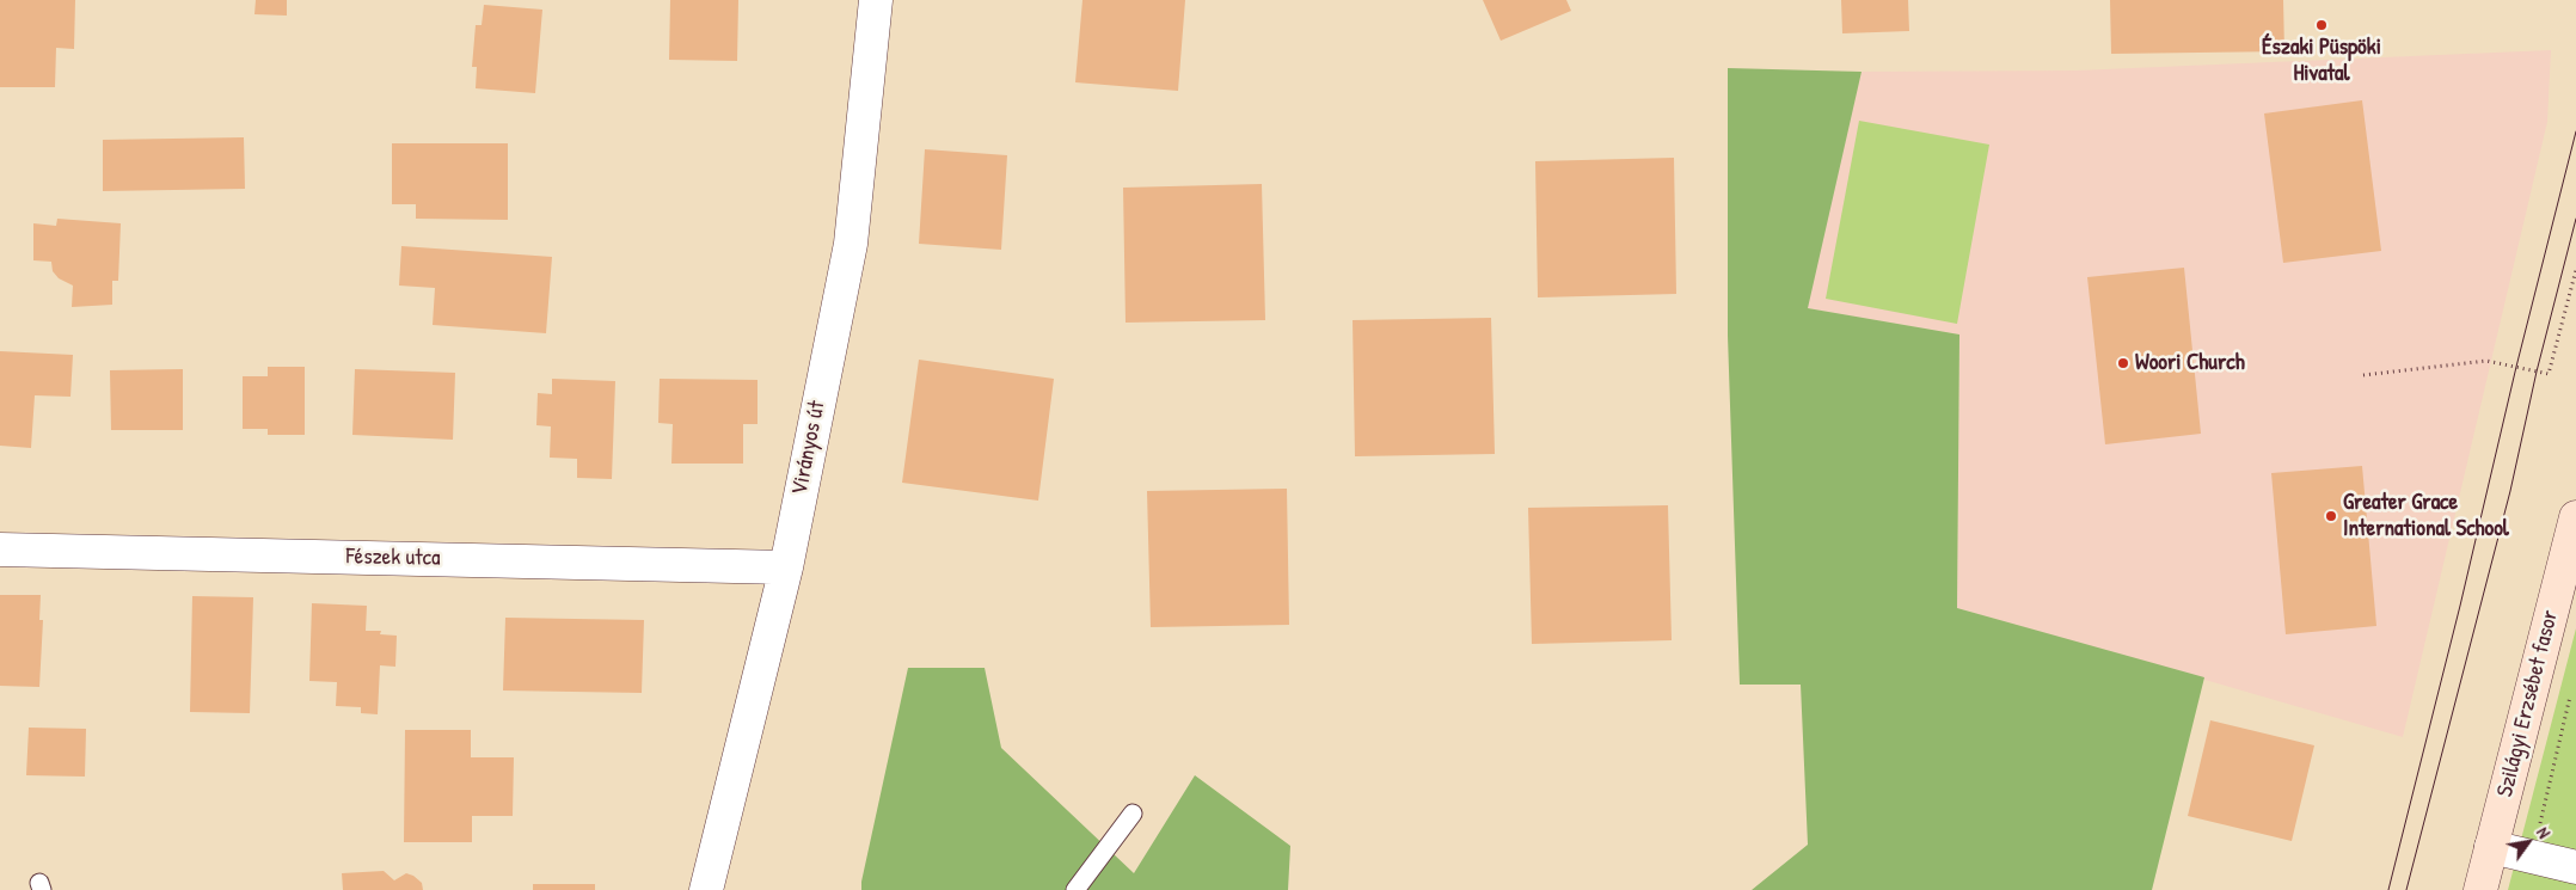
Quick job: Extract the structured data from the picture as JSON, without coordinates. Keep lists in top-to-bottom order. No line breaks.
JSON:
{"streets":{"main road":["Szilágyi Erzsébet fasor"],"street":["Virányos út","Fészek utca"]},"crossings":[["Virányos út","Fészek utca"]],"places":["Északi Püspöki Hivatal","Woori Church","Greater Grace International School"],"north":"top right"}
